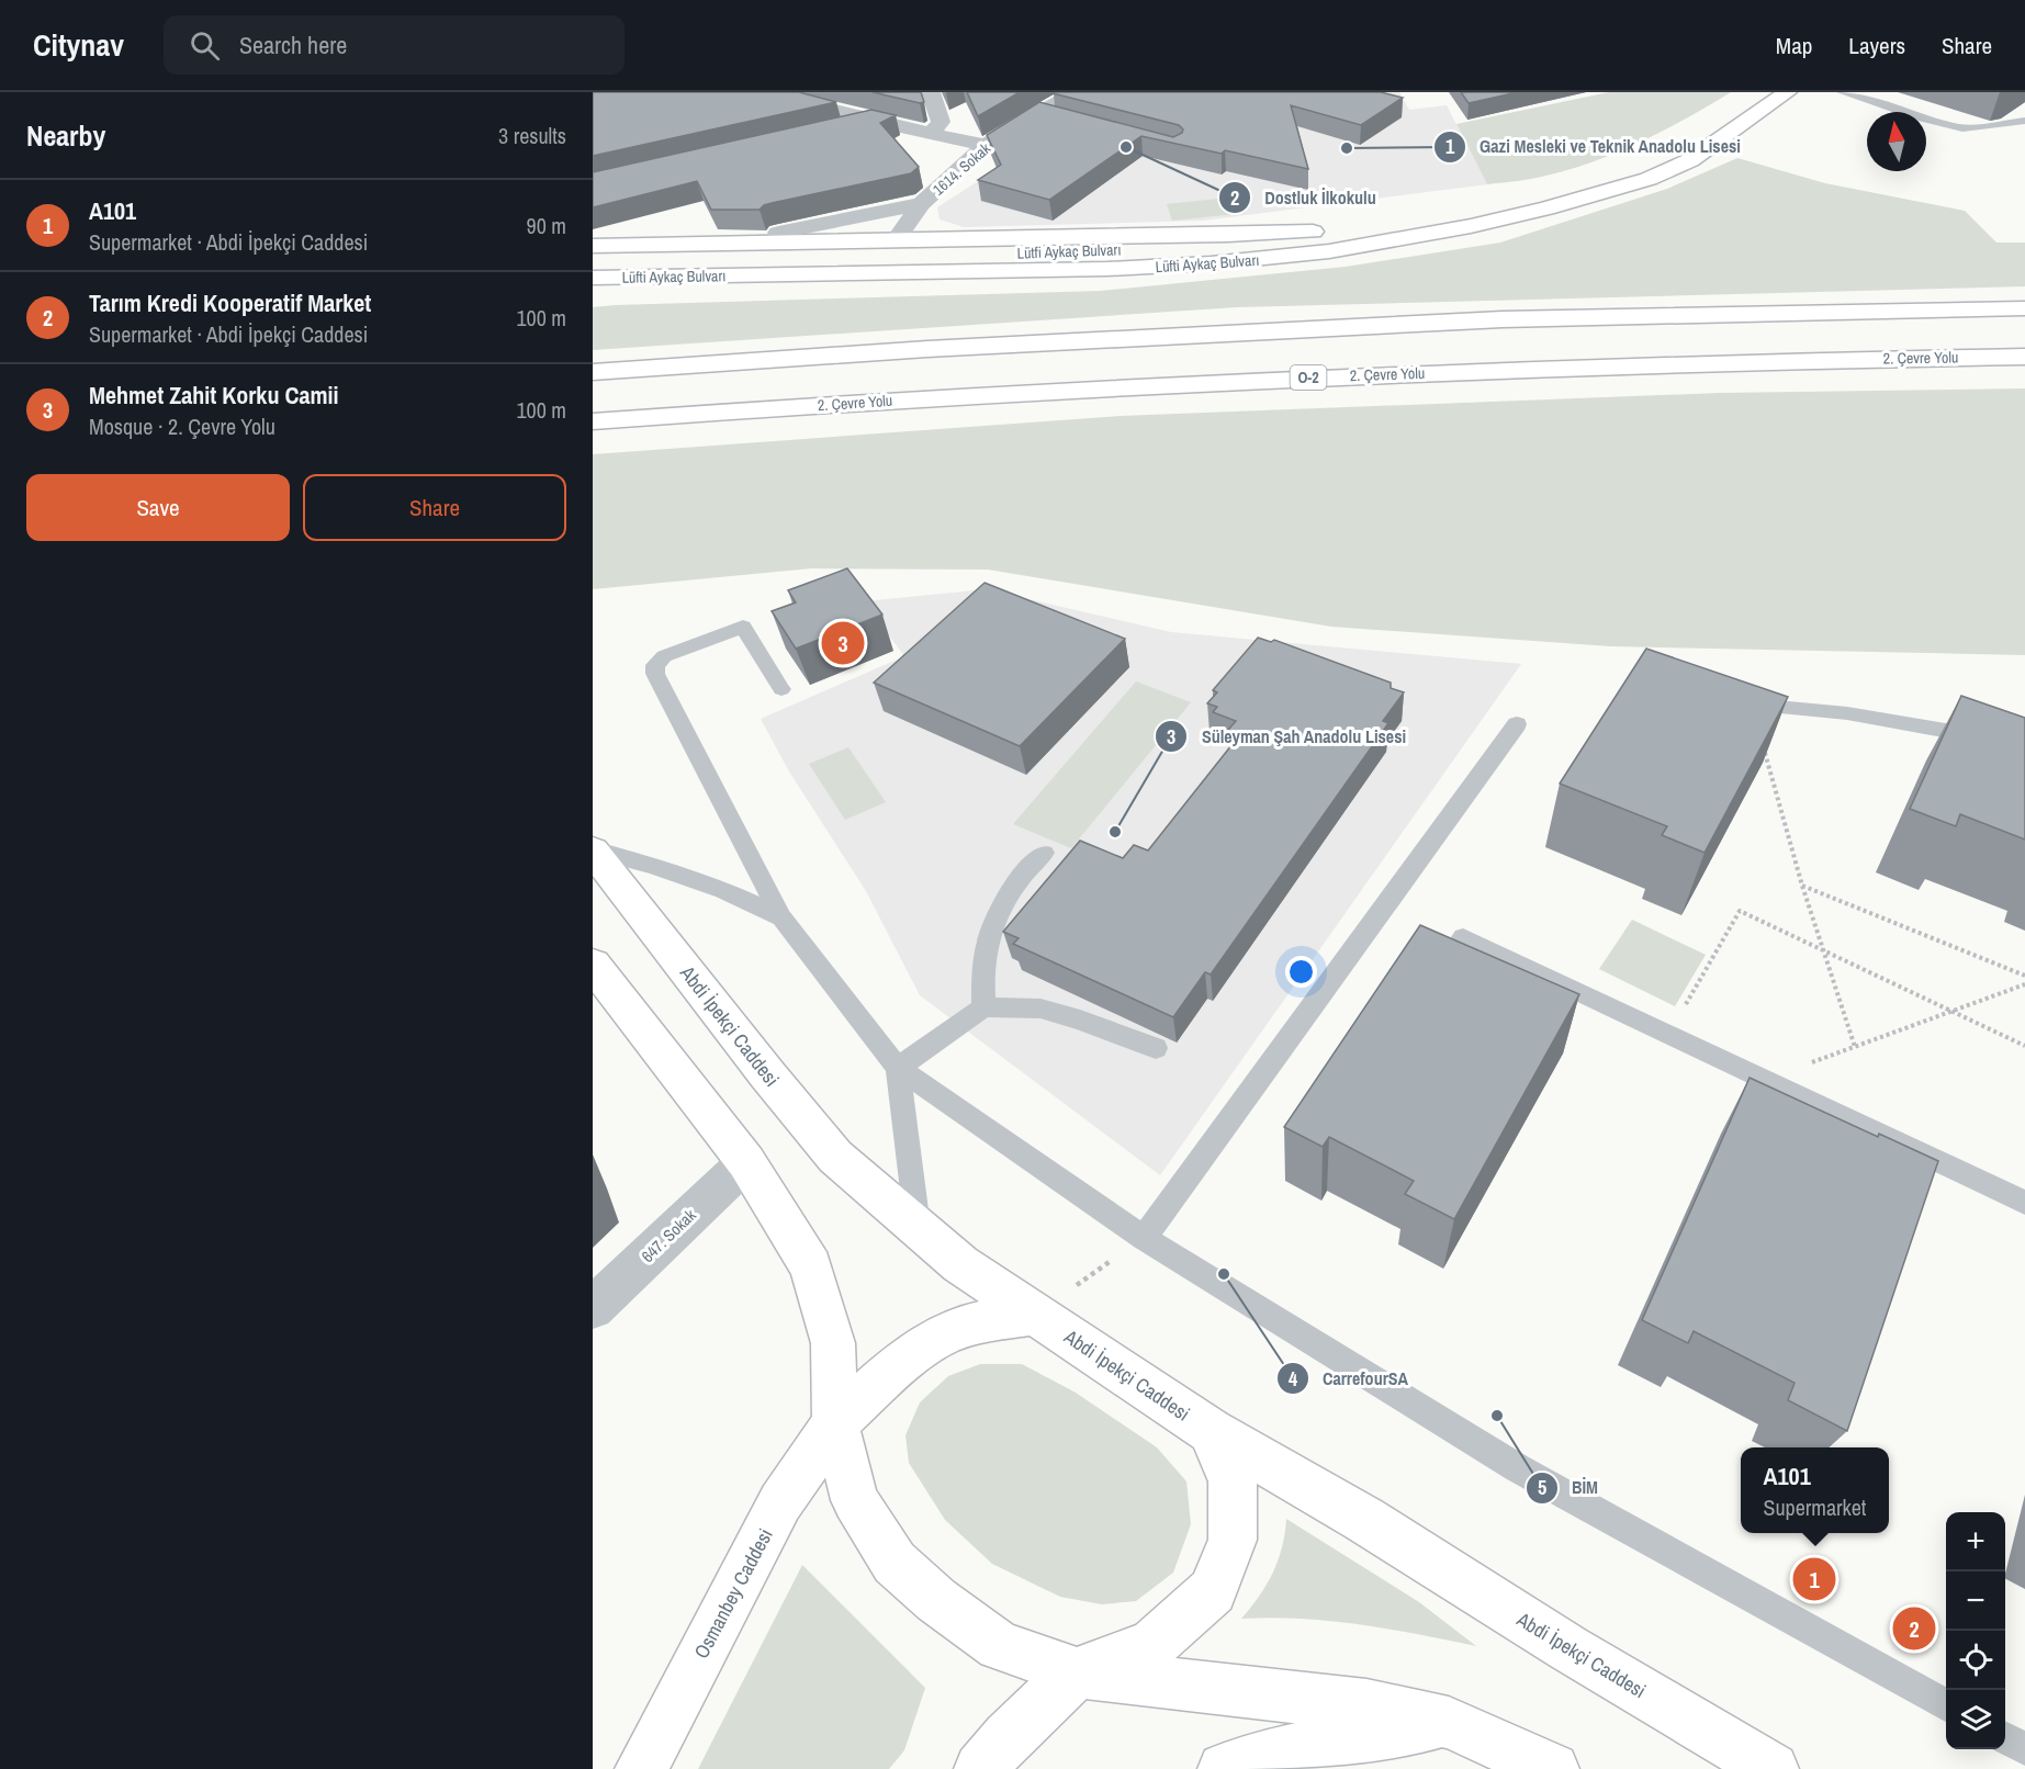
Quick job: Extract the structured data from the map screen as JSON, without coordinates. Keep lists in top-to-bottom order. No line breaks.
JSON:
{"streets":{"main road":["Lütfi Aykaç Bulvarı","Lüfti Aykaç Bulvarı","2. Çevre Yolu","O-2","Abdi İpekçi Caddesi","Osmanbey Caddesi"],"street":["1614. Sokak","647. Sokak"]},"crossings":[["Abdi İpekçi Caddesi","Osmanbey Caddesi"]],"places":["Dostluk İlkokulu","Gazi Mesleki ve Teknik Anadolu Lisesi","Süleyman Şah Anadolu Lisesi","CarrefourSA","BİM"],"north":"top","page":{"header":"Citynav","search":"Search here","nav":["Map","Layers","Share"],"heading":["Nearby","3 results"],"list":[{"mark":"1","name":"A101","note":"Supermarket · Abdi İpekçi Caddesi","value":"90 m"},{"mark":"2","name":"Tarım Kredi Kooperatif Market","note":"Supermarket · Abdi İpekçi Caddesi","value":"100 m"},{"mark":"3","name":"Mehmet Zahit Korku Camii","note":"Mosque · 2. Çevre Yolu","value":"100 m"}],"buttons":["Save","Share"],"pins":["3","1","2"],"popup":["A101","Supermarket"],"map_buttons":["+","−"]}}
